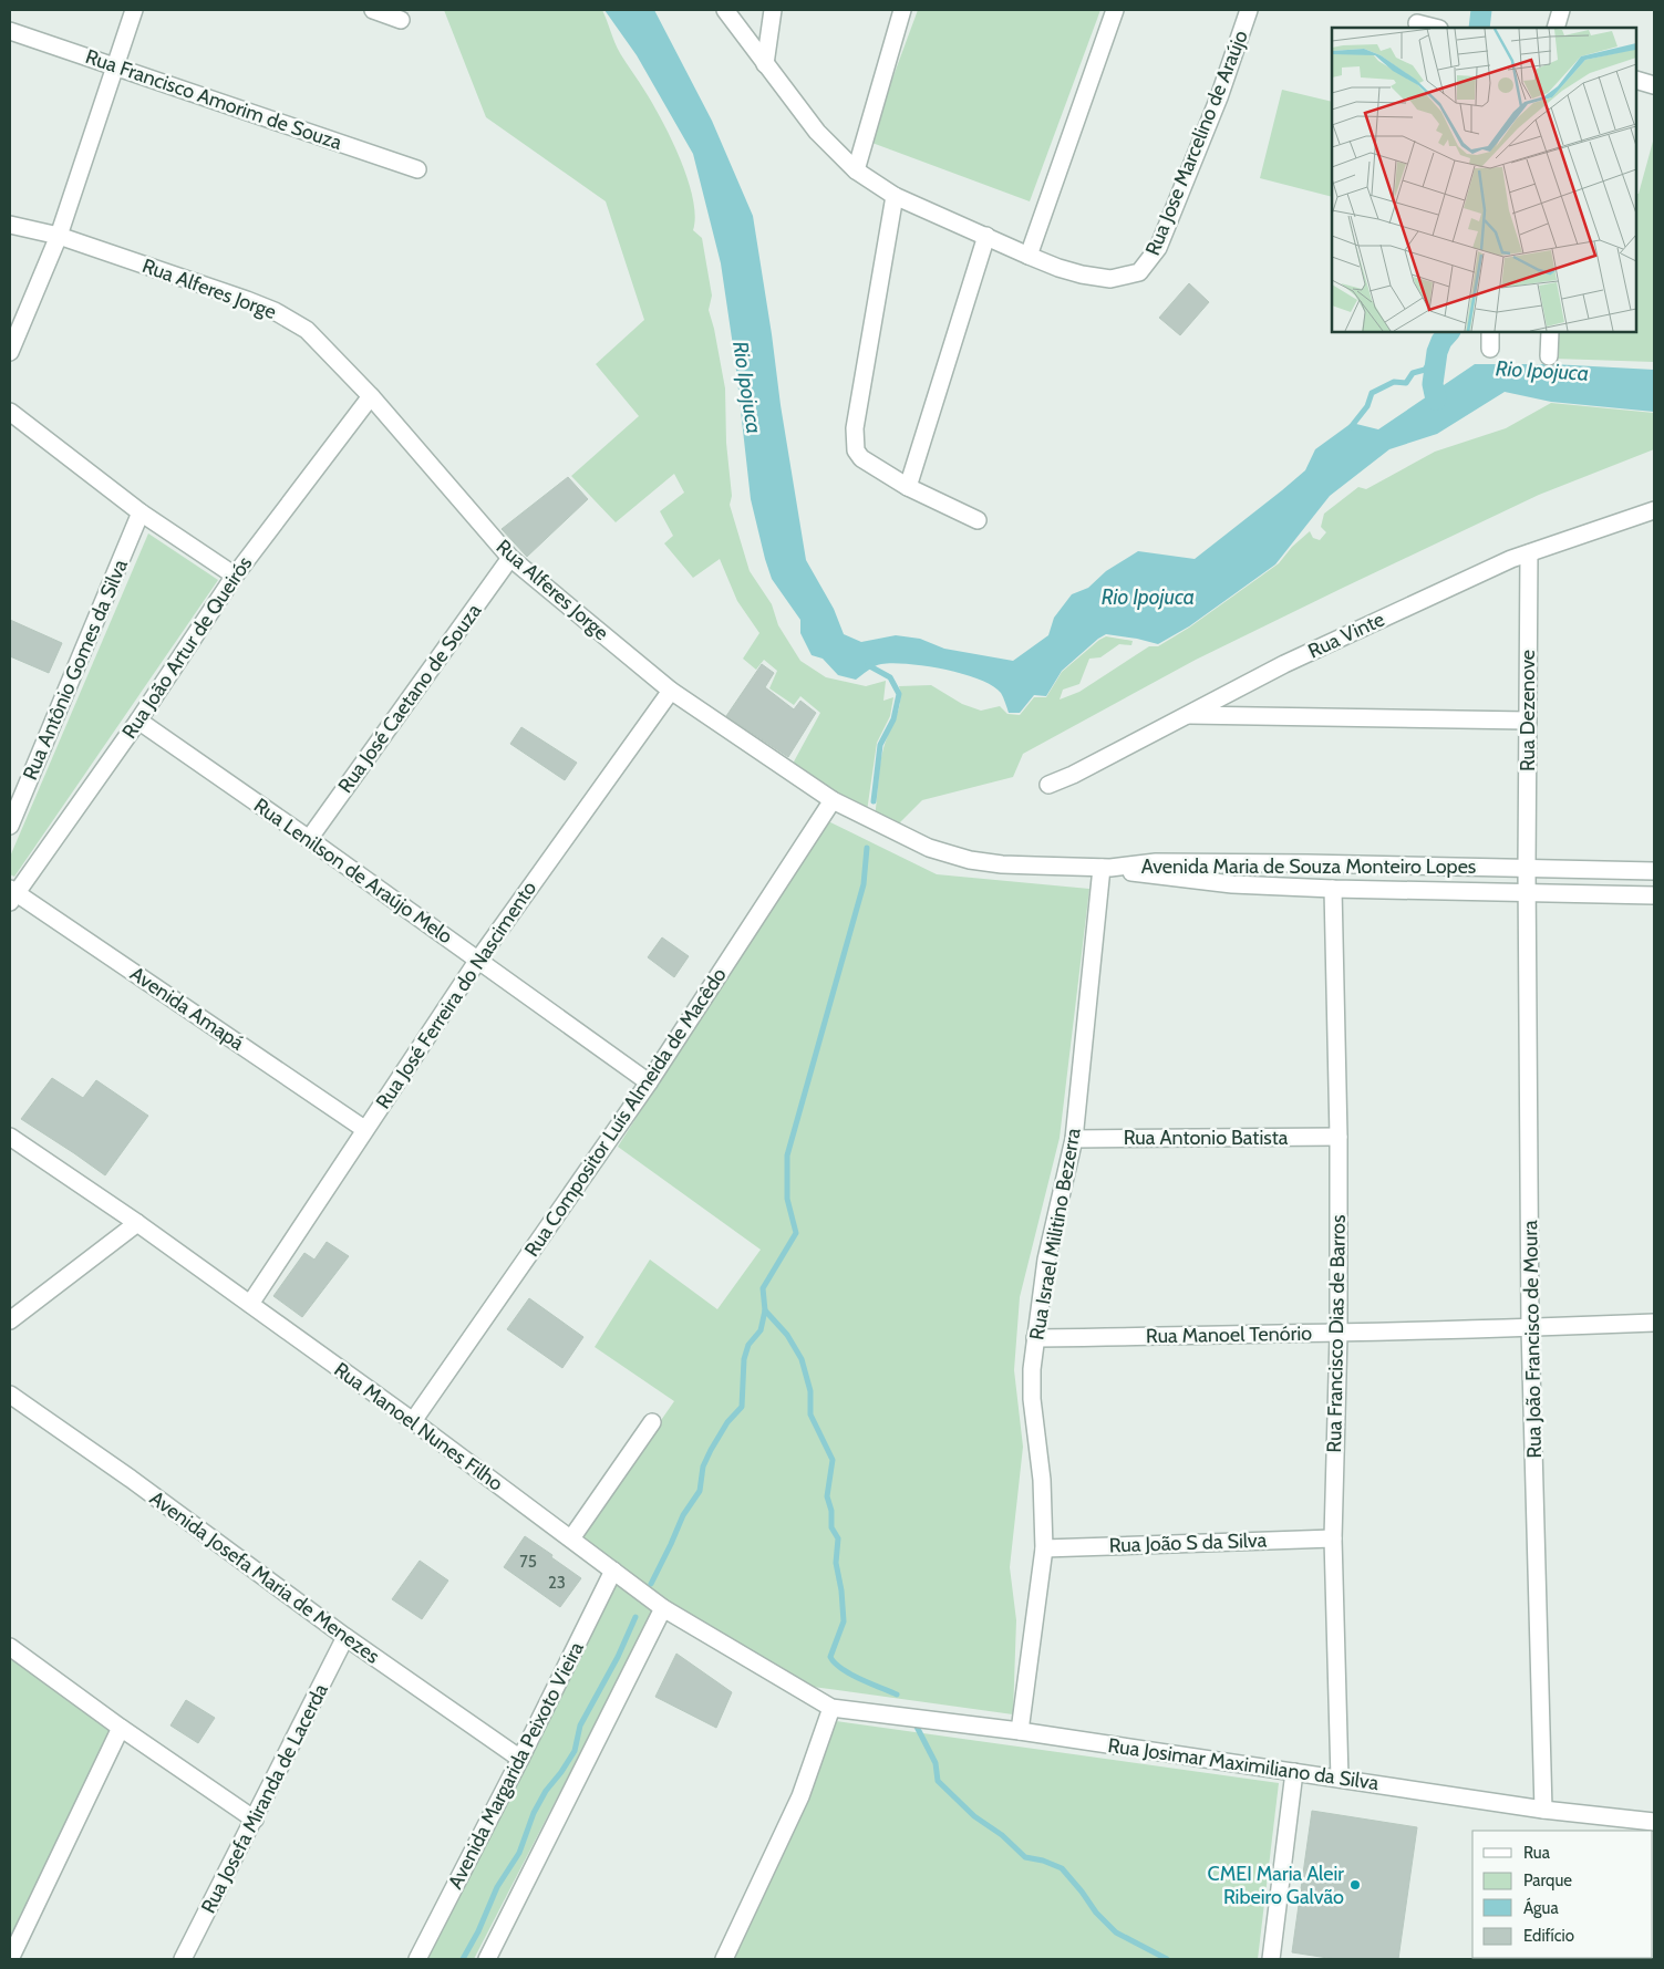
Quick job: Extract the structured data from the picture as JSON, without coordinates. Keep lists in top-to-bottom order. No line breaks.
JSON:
{"streets":{"street":["Rua Francisco Amorim de Souza","Rua Jose Marcelino de Araújo","Rua Alferes Jorge","Rua Vinte","Rua João Artur de Queirós","Rua Antônio Gomes da Silva","Rua José Caetano de Souza","Rua Dezenove","Avenida Maria de Souza Monteiro Lopes","Rua Lenilson de Araújo Melo","Rua José Ferreira do Nascimento","Avenida Amapá","Rua Compositor Luís Almeida de Macêdo","Rua Antonio Batista","Rua Israel Militino Bezerra","Rua Francisco Dias de Barros","Rua Manoel Tenório","Rua João Francisco de Moura","Rua Manoel Nunes Filho","Rua João S da Silva","Avenida Josefa Maria de Menezes","Rua Josimar Maximiliano da Silva","Avenida Margarida Peixoto Vieira","Rua Josefa Miranda de Lacerda"]},"crossings":[["Rua Alferes Jorge","Rua João Artur de Queirós"],["Rua Alferes Jorge","Rua José Caetano de Souza"],["Rua Alferes Jorge","Avenida Maria de Souza Monteiro Lopes"],["Rua Alferes Jorge","Rua José Ferreira do Nascimento"],["Rua Alferes Jorge","Rua Compositor Luís Almeida de Macêdo"],["Rua Alferes Jorge","Rua Israel Militino Bezerra"],["Rua Vinte","Rua Dezenove"],["Rua João Artur de Queirós","Rua Lenilson de Araújo Melo"],["Rua João Artur de Queirós","Avenida Amapá"],["Rua José Caetano de Souza","Rua Lenilson de Araújo Melo"],["Rua Dezenove","Avenida Maria de Souza Monteiro Lopes"],["Rua Dezenove","Rua João Francisco de Moura"],["Avenida Maria de Souza Monteiro Lopes","Rua Israel Militino Bezerra"],["Avenida Maria de Souza Monteiro Lopes","Rua Francisco Dias de Barros"],["Avenida Maria de Souza Monteiro Lopes","Rua João Francisco de Moura"],["Rua Lenilson de Araújo Melo","Rua José Ferreira do Nascimento"],["Rua Lenilson de Araújo Melo","Rua Compositor Luís Almeida de Macêdo"],["Rua José Ferreira do Nascimento","Avenida Amapá"],["Rua José Ferreira do Nascimento","Rua Manoel Nunes Filho"],["Rua Compositor Luís Almeida de Macêdo","Rua Manoel Nunes Filho"],["Rua Antonio Batista","Rua Israel Militino Bezerra"],["Rua Antonio Batista","Rua Francisco Dias de Barros"],["Rua Israel Militino Bezerra","Rua Manoel Tenório"],["Rua Israel Militino Bezerra","Rua João S da Silva"],["Rua Israel Militino Bezerra","Rua Josimar Maximiliano da Silva"],["Rua Francisco Dias de Barros","Rua Manoel Tenório"],["Rua Francisco Dias de Barros","Rua João S da Silva"],["Rua Francisco Dias de Barros","Rua Josimar Maximiliano da Silva"],["Rua Manoel Tenório","Rua João Francisco de Moura"],["Rua João Francisco de Moura","Rua Josimar Maximiliano da Silva"],["Rua Manoel Nunes Filho","Rua Josimar Maximiliano da Silva"],["Rua Manoel Nunes Filho","Avenida Margarida Peixoto Vieira"],["Avenida Josefa Maria de Menezes","Avenida Margarida Peixoto Vieira"],["Avenida Josefa Maria de Menezes","Rua Josefa Miranda de Lacerda"]],"water":["Rio Ipojuca"],"places":["CMEI Maria Aleir Ribeiro Galvão"],"house_numbers":["75","23"],"legend":["Rua","Parque","Água","Edifício"]}
